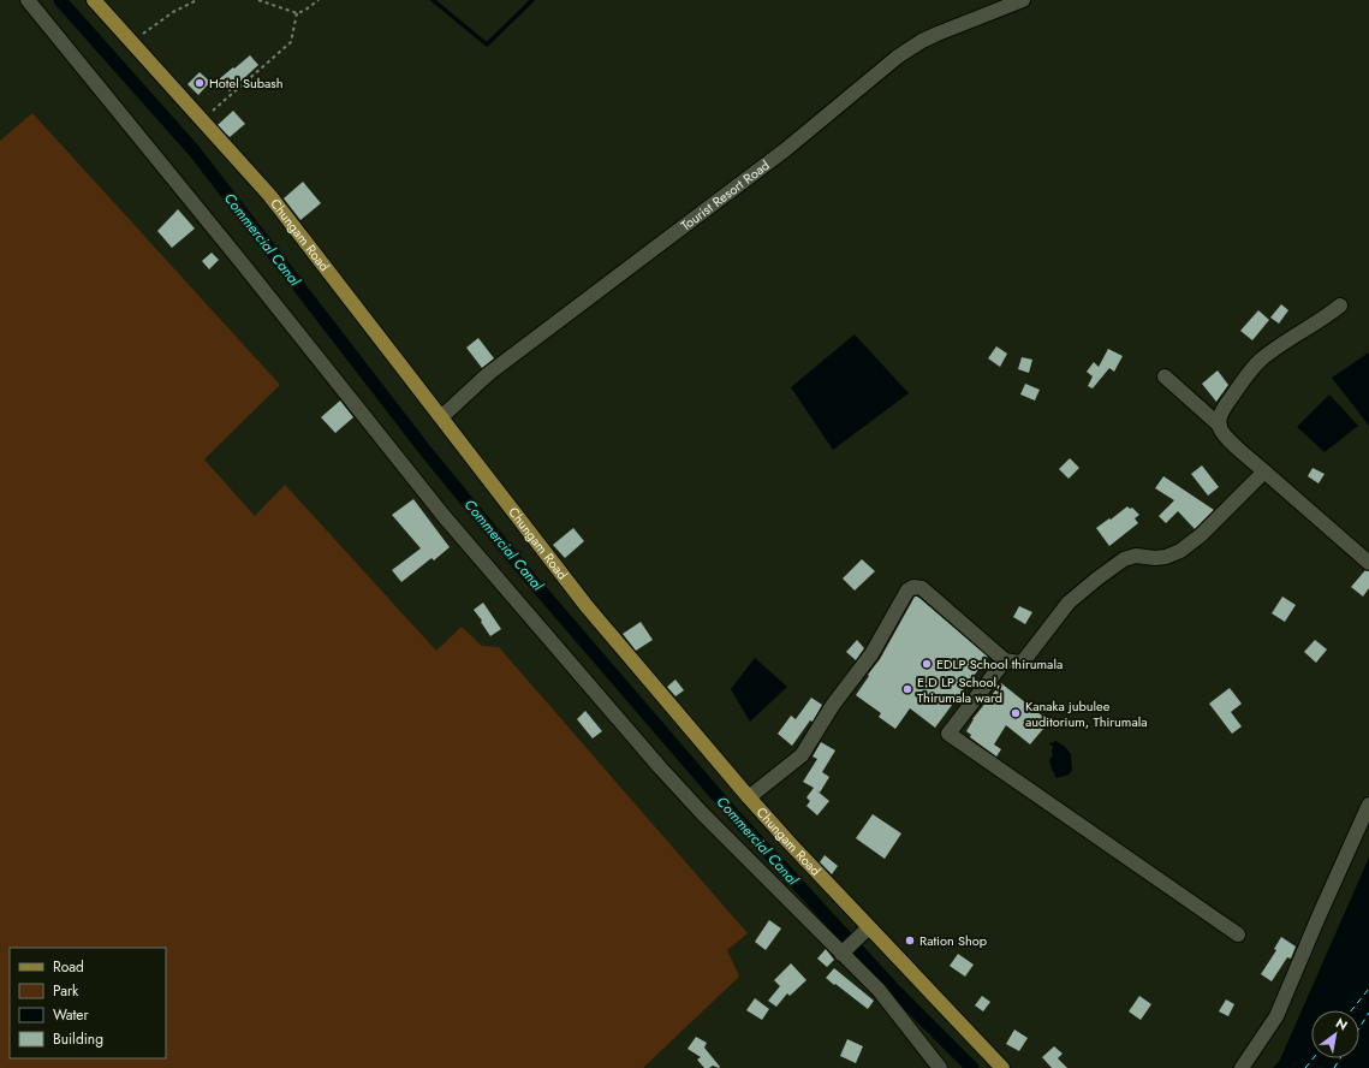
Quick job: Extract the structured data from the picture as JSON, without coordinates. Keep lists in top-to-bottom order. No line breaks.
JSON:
{"streets":{"main road":["Chungam Road"],"street":["Tourist Resort Road"]},"crossings":[["Tourist Resort Road","Chungam Road"]],"water":["Commercial Canal"],"places":["Hotel Subash","EDLP School thirumala","E.D LP School, Thirumala ward","Kanaka jubulee auditorium, Thirumala","Ration Shop"],"legend":["Road","Park","Water","Building"],"north":"top right"}
